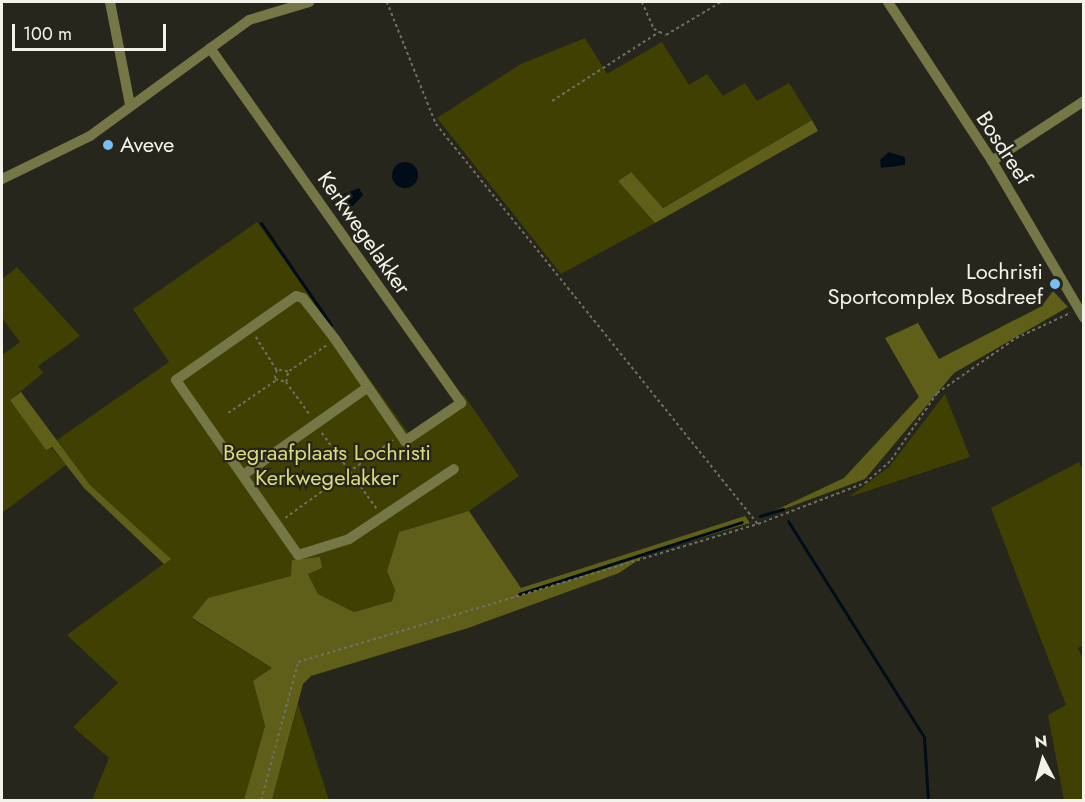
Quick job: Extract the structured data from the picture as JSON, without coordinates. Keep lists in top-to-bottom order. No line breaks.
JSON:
{"streets":{"street":["Bosdreef","Kerkwegelakker"]},"parks":["Begraafplaats Lochristi Kerkwegelakker"],"places":["Aveve","Lochristi Sportcomplex Bosdreef"],"scale_bar":"100 m","north":"top"}
